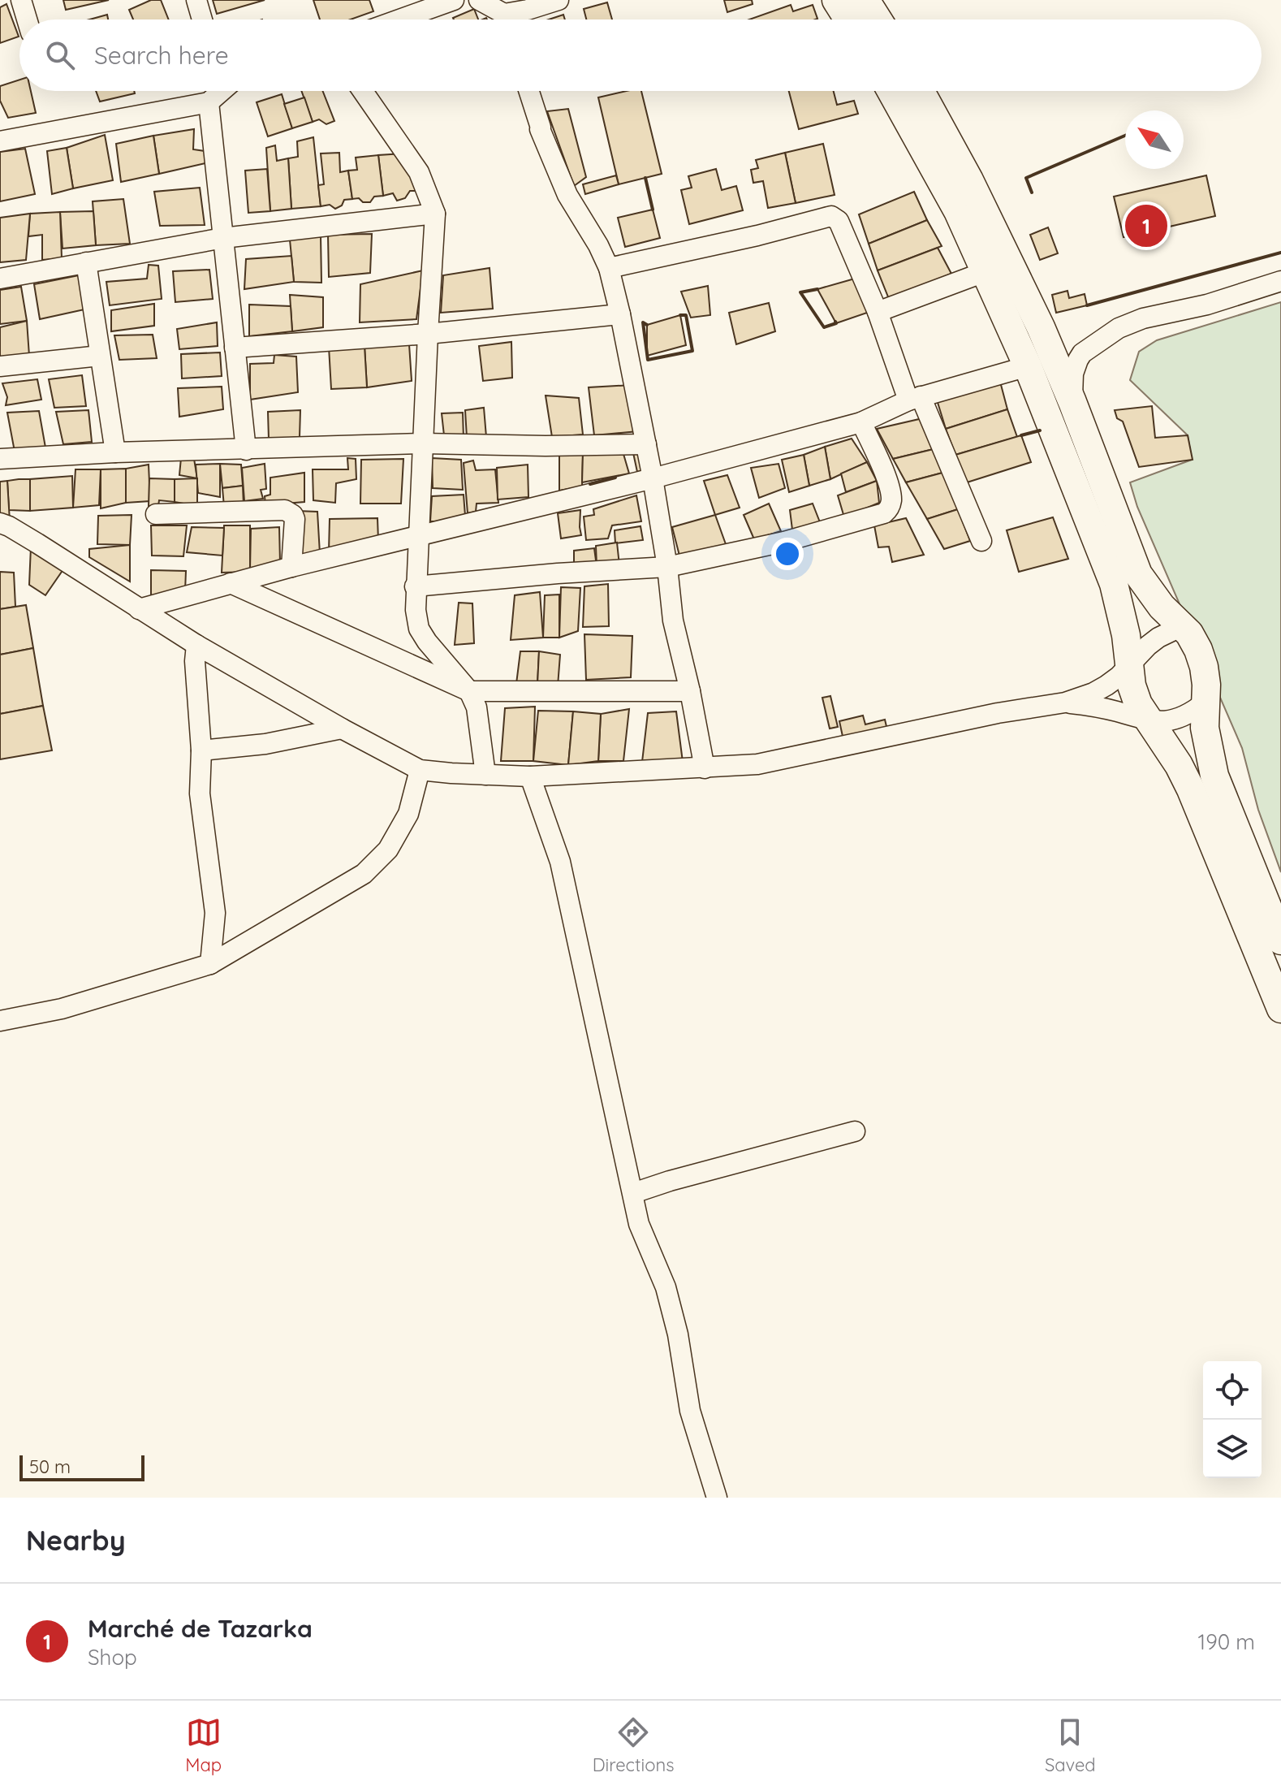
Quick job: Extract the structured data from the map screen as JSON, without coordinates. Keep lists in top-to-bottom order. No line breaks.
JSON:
{"scale_bar":"50 m","north":"top left","page":{"search":"Search here","pins":"1","scale":"50 m","heading":"Nearby","list":[{"mark":"1","name":"Marché de Tazarka","note":"Shop","value":"190 m"}],"nav":["Map","Directions","Saved"]}}
